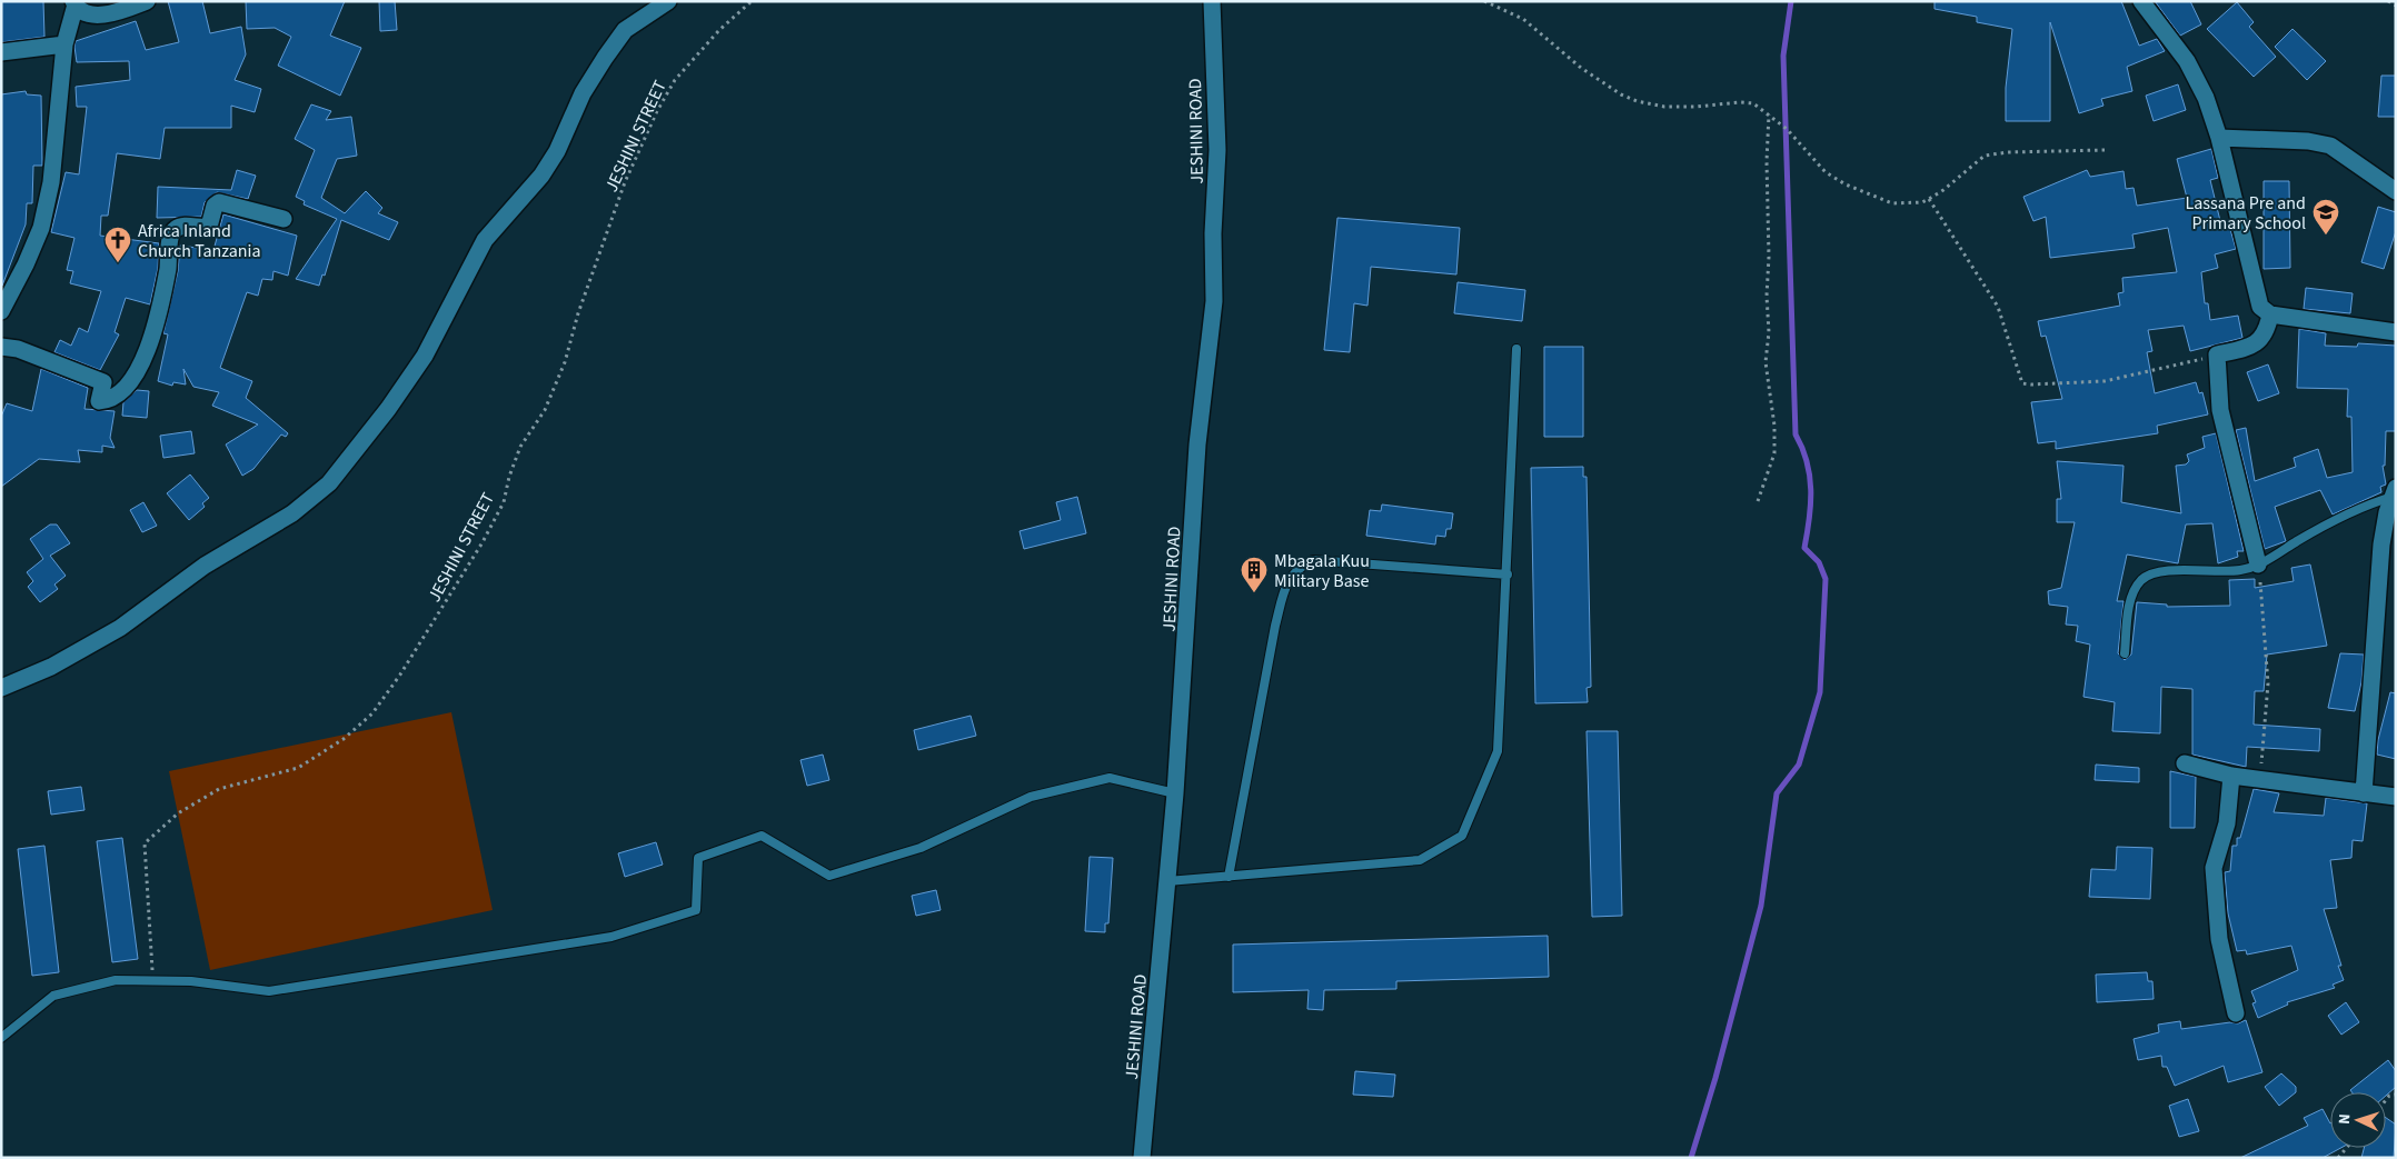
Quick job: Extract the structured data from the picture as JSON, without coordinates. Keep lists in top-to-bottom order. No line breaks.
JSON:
{"streets":{"street":["JESHINI ROAD"],"path":["JESHINI STREET"]},"places":{"school or university":["Lassana Pre and Primary School"],"church":["Africa Inland Church Tanzania"],"building":["Mbagala Kuu Military Base"]},"north":"left"}
